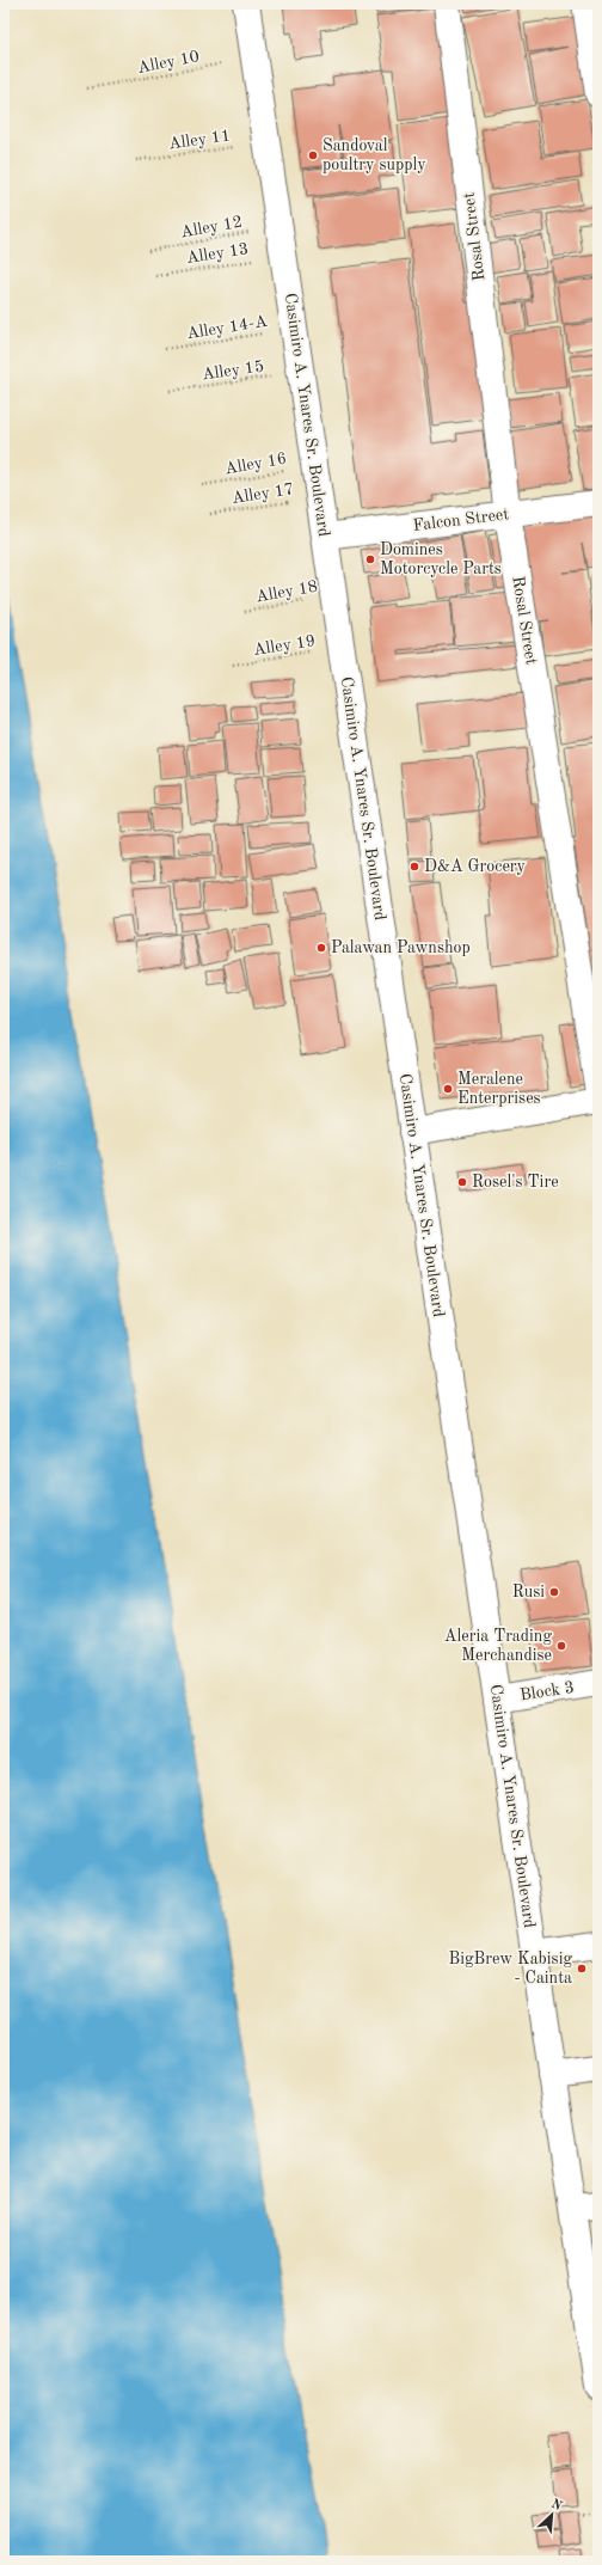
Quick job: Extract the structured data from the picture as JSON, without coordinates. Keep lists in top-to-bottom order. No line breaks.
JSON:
{"streets":{"main road":["Rosal Street","Casimiro A. Ynares Sr. Boulevard","Falcon Street","Block 3"],"path":["Alley 10","Alley 11","Alley 12","Alley 13","Alley 14-A","Alley 15","Alley 16","Alley 17","Alley 18","Alley 19"]},"crossings":[["Alley 10","Casimiro A. Ynares Sr. Boulevard"],["Alley 11","Casimiro A. Ynares Sr. Boulevard"],["Alley 12","Casimiro A. Ynares Sr. Boulevard"],["Rosal Street","Falcon Street"],["Alley 13","Casimiro A. Ynares Sr. Boulevard"],["Alley 14-A","Casimiro A. Ynares Sr. Boulevard"],["Alley 15","Casimiro A. Ynares Sr. Boulevard"],["Casimiro A. Ynares Sr. Boulevard","Alley 16"],["Casimiro A. Ynares Sr. Boulevard","Alley 17"],["Casimiro A. Ynares Sr. Boulevard","Falcon Street"],["Casimiro A. Ynares Sr. Boulevard","Alley 18"],["Casimiro A. Ynares Sr. Boulevard","Alley 19"],["Casimiro A. Ynares Sr. Boulevard","Block 3"]],"places":["Sandoval poultry supply","Domines Motorcycle Parts","D&A Grocery","Palawan Pawnshop","Meralene Enterprises","Rosel's Tire","Rusi","Aleria Trading Merchandise","BigBrew Kabisig - Cainta"],"north":"top right"}
